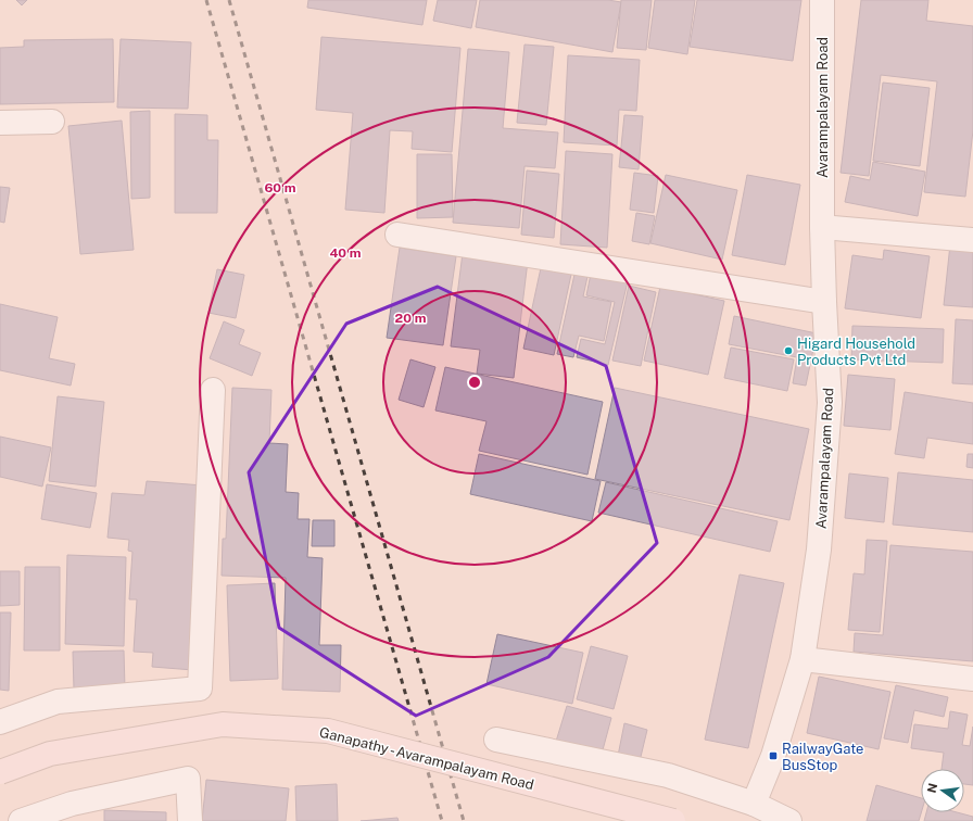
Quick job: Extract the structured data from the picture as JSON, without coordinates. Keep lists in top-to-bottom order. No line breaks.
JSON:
{"streets":{"main road":["Ganapathy - Avarampalayam Road"],"street":["Avarampalayam Road"]},"places":{"other":["Higard Household Products Pvt Ltd"],"transit":["RailwayGate BusStop"]},"north":"left","rings":["60 m","40 m","20 m"]}
